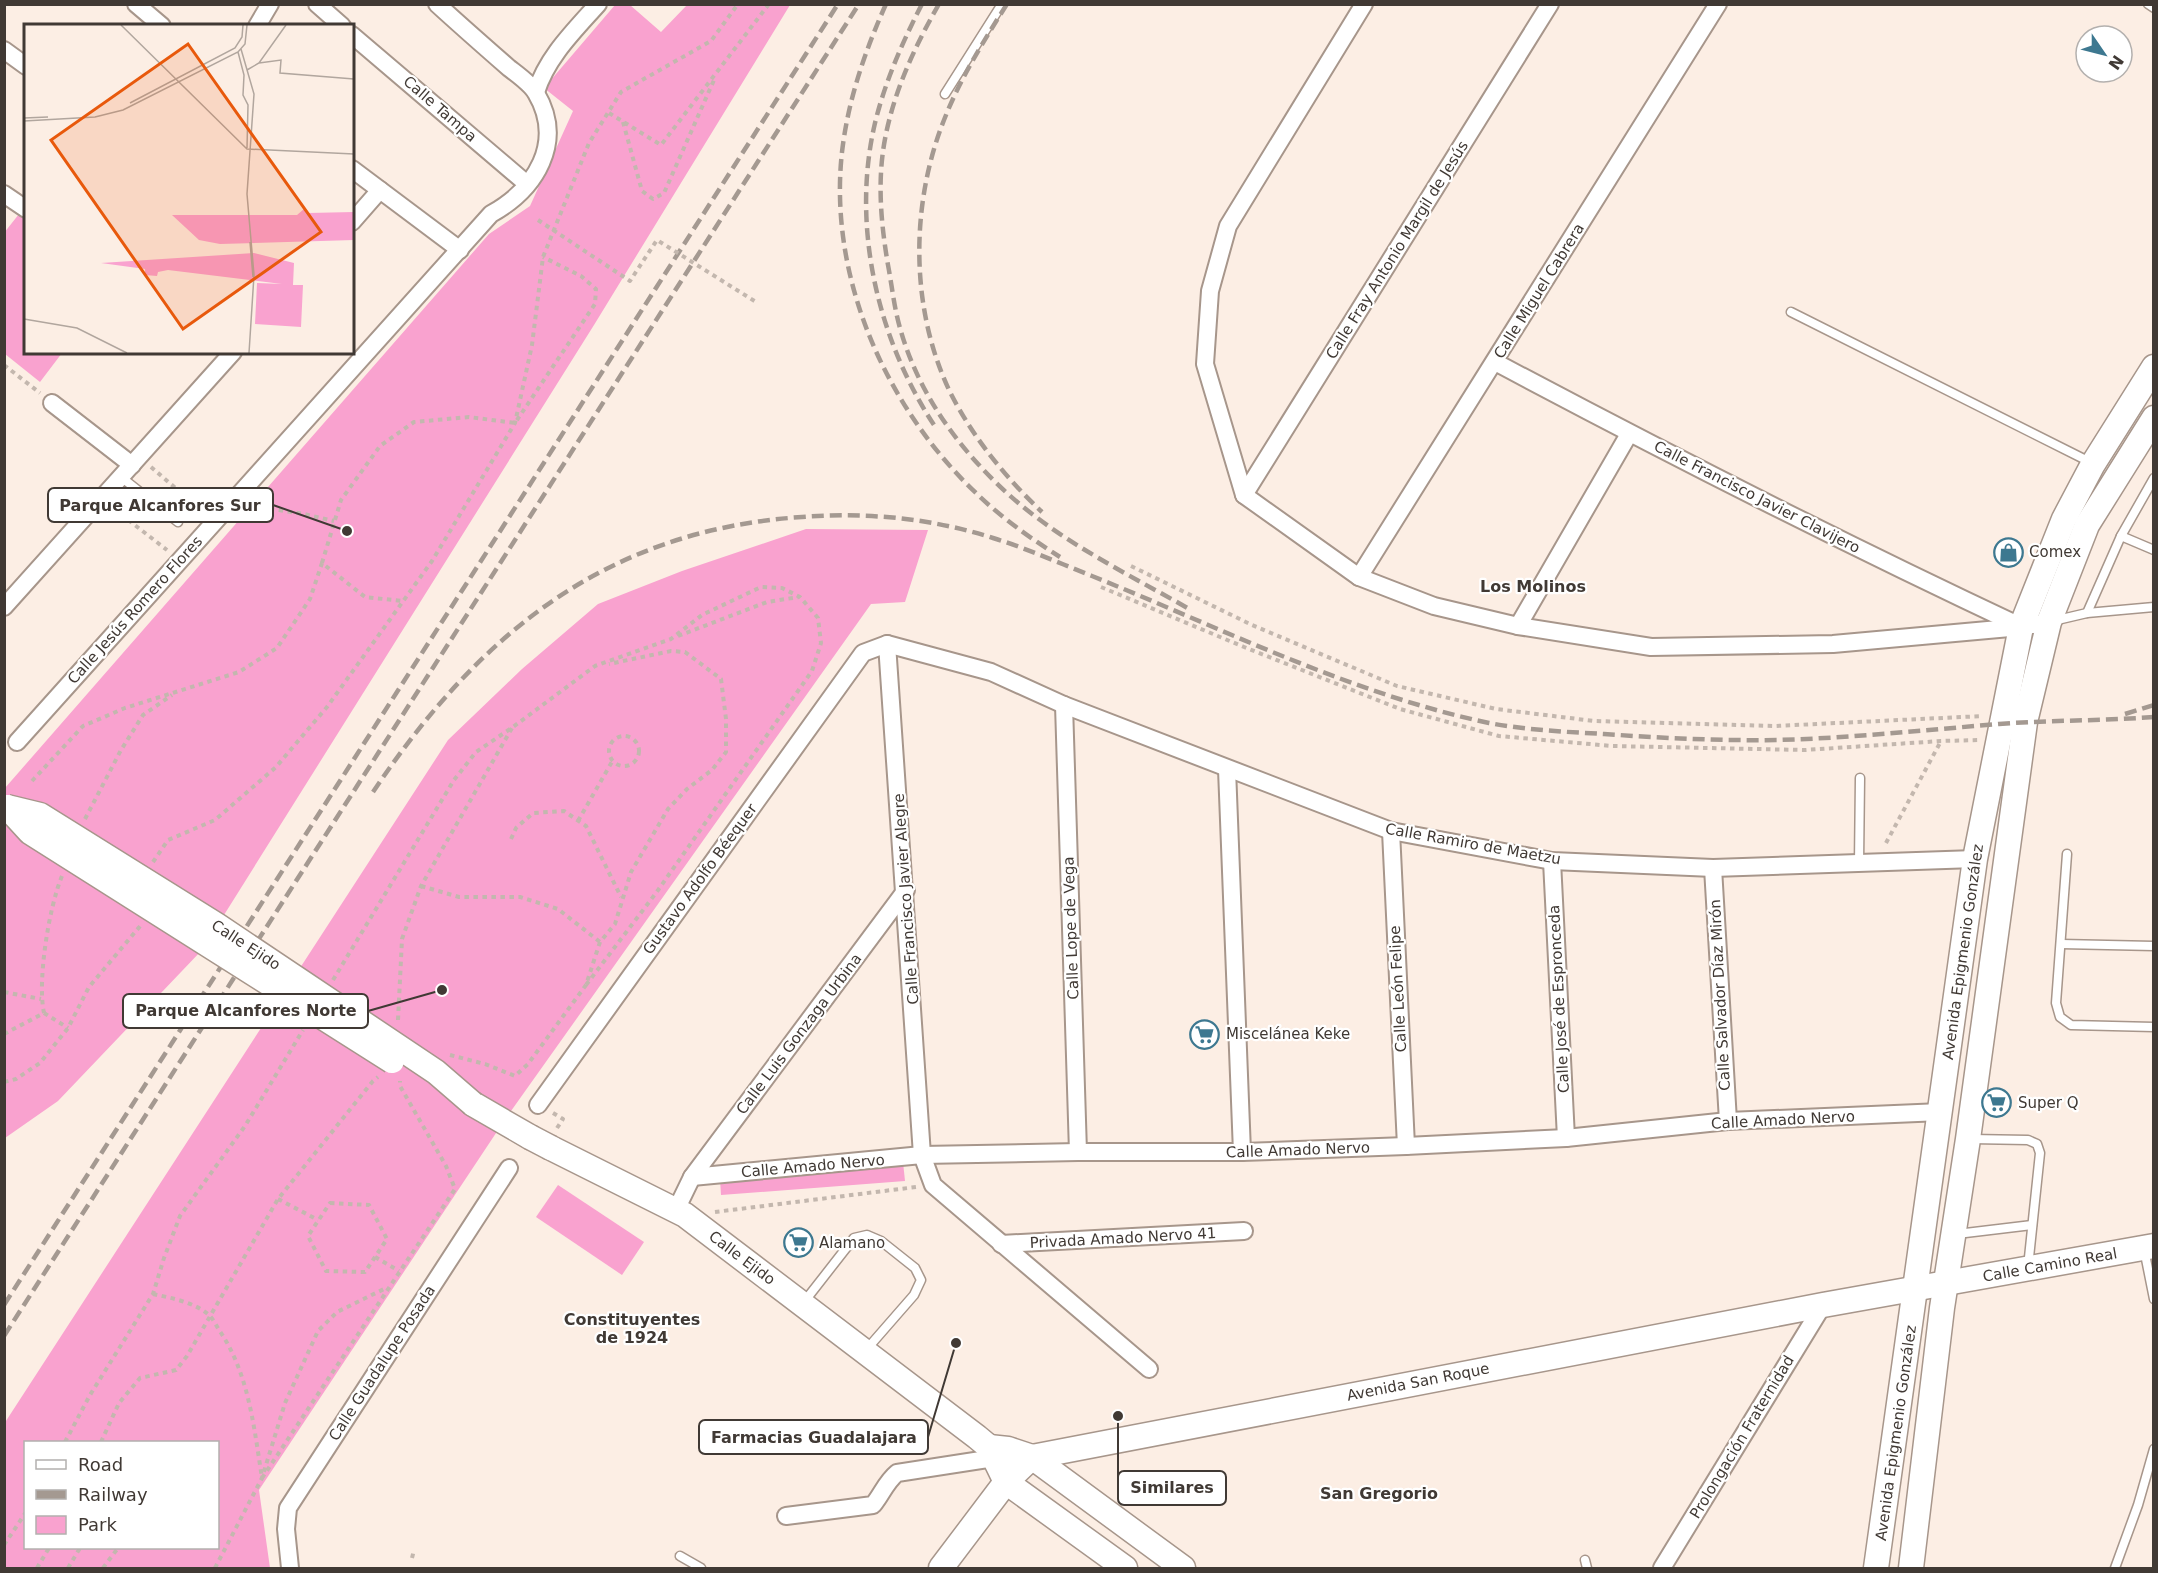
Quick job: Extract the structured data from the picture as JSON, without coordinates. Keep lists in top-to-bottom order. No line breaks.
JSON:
{"streets":{"street":["Calle Tampa","Calle Fray Antonio Margil de Jesús","Calle Miguel Cabrera","Calle Francisco Javier Clavijero","Calle Jesús Romero Flores","Calle Ramiro de Maetzu","Gustavo Adolfo Béequer","Calle Francisco Javier Alegre","Calle Lope de Vega","Calle Ejido","Avenida Epigmenio González","Calle León Felipe","Calle Salvador Díaz Mirón","Calle José de Espronceda","Calle Luis Gonzaga Urbina","Calle Amado Nervo","Privada Amado Nervo 41","Calle Camino Real","Calle Guadalupe Posada","Avenida San Roque","Prolongación Fraternidad"]},"crossings":[["Calle Tampa","Calle Jesús Romero Flores"],["Calle Miguel Cabrera","Calle Francisco Javier Clavijero"],["Calle Francisco Javier Clavijero","Avenida Epigmenio González"],["Calle Ramiro de Maetzu","Gustavo Adolfo Béequer"],["Calle Ramiro de Maetzu","Calle Francisco Javier Alegre"],["Calle Ramiro de Maetzu","Calle Lope de Vega"],["Calle Ramiro de Maetzu","Avenida Epigmenio González"],["Calle Ramiro de Maetzu","Calle León Felipe"],["Calle Ramiro de Maetzu","Calle Salvador Díaz Mirón"],["Calle Ramiro de Maetzu","Calle José de Espronceda"],["Gustavo Adolfo Béequer","Calle Francisco Javier Alegre"],["Calle Francisco Javier Alegre","Calle Luis Gonzaga Urbina"],["Calle Francisco Javier Alegre","Calle Amado Nervo"],["Calle Francisco Javier Alegre","Privada Amado Nervo 41"],["Calle Lope de Vega","Calle Amado Nervo"],["Calle Ejido","Avenida San Roque"],["Avenida Epigmenio González","Calle Amado Nervo"],["Avenida Epigmenio González","Calle Camino Real"],["Avenida Epigmenio González","Avenida San Roque"],["Calle León Felipe","Calle Amado Nervo"],["Calle Salvador Díaz Mirón","Calle Amado Nervo"],["Calle José de Espronceda","Calle Amado Nervo"],["Calle Luis Gonzaga Urbina","Calle Amado Nervo"],["Calle Amado Nervo","Privada Amado Nervo 41"],["Calle Camino Real","Avenida San Roque"],["Avenida San Roque","Prolongación Fraternidad"]],"districts":["Los Molinos","Constituyentes de 1924","San Gregorio"],"places":{"other":["Parque Alcanfores Sur","Parque Alcanfores Norte","Farmacias Guadalajara","Similares"],"shop":["Comex"],"supermarket":["Miscelánea Keke","Super Q","Alamano"]},"legend":["Road","Railway","Park"],"north":"bottom right"}
